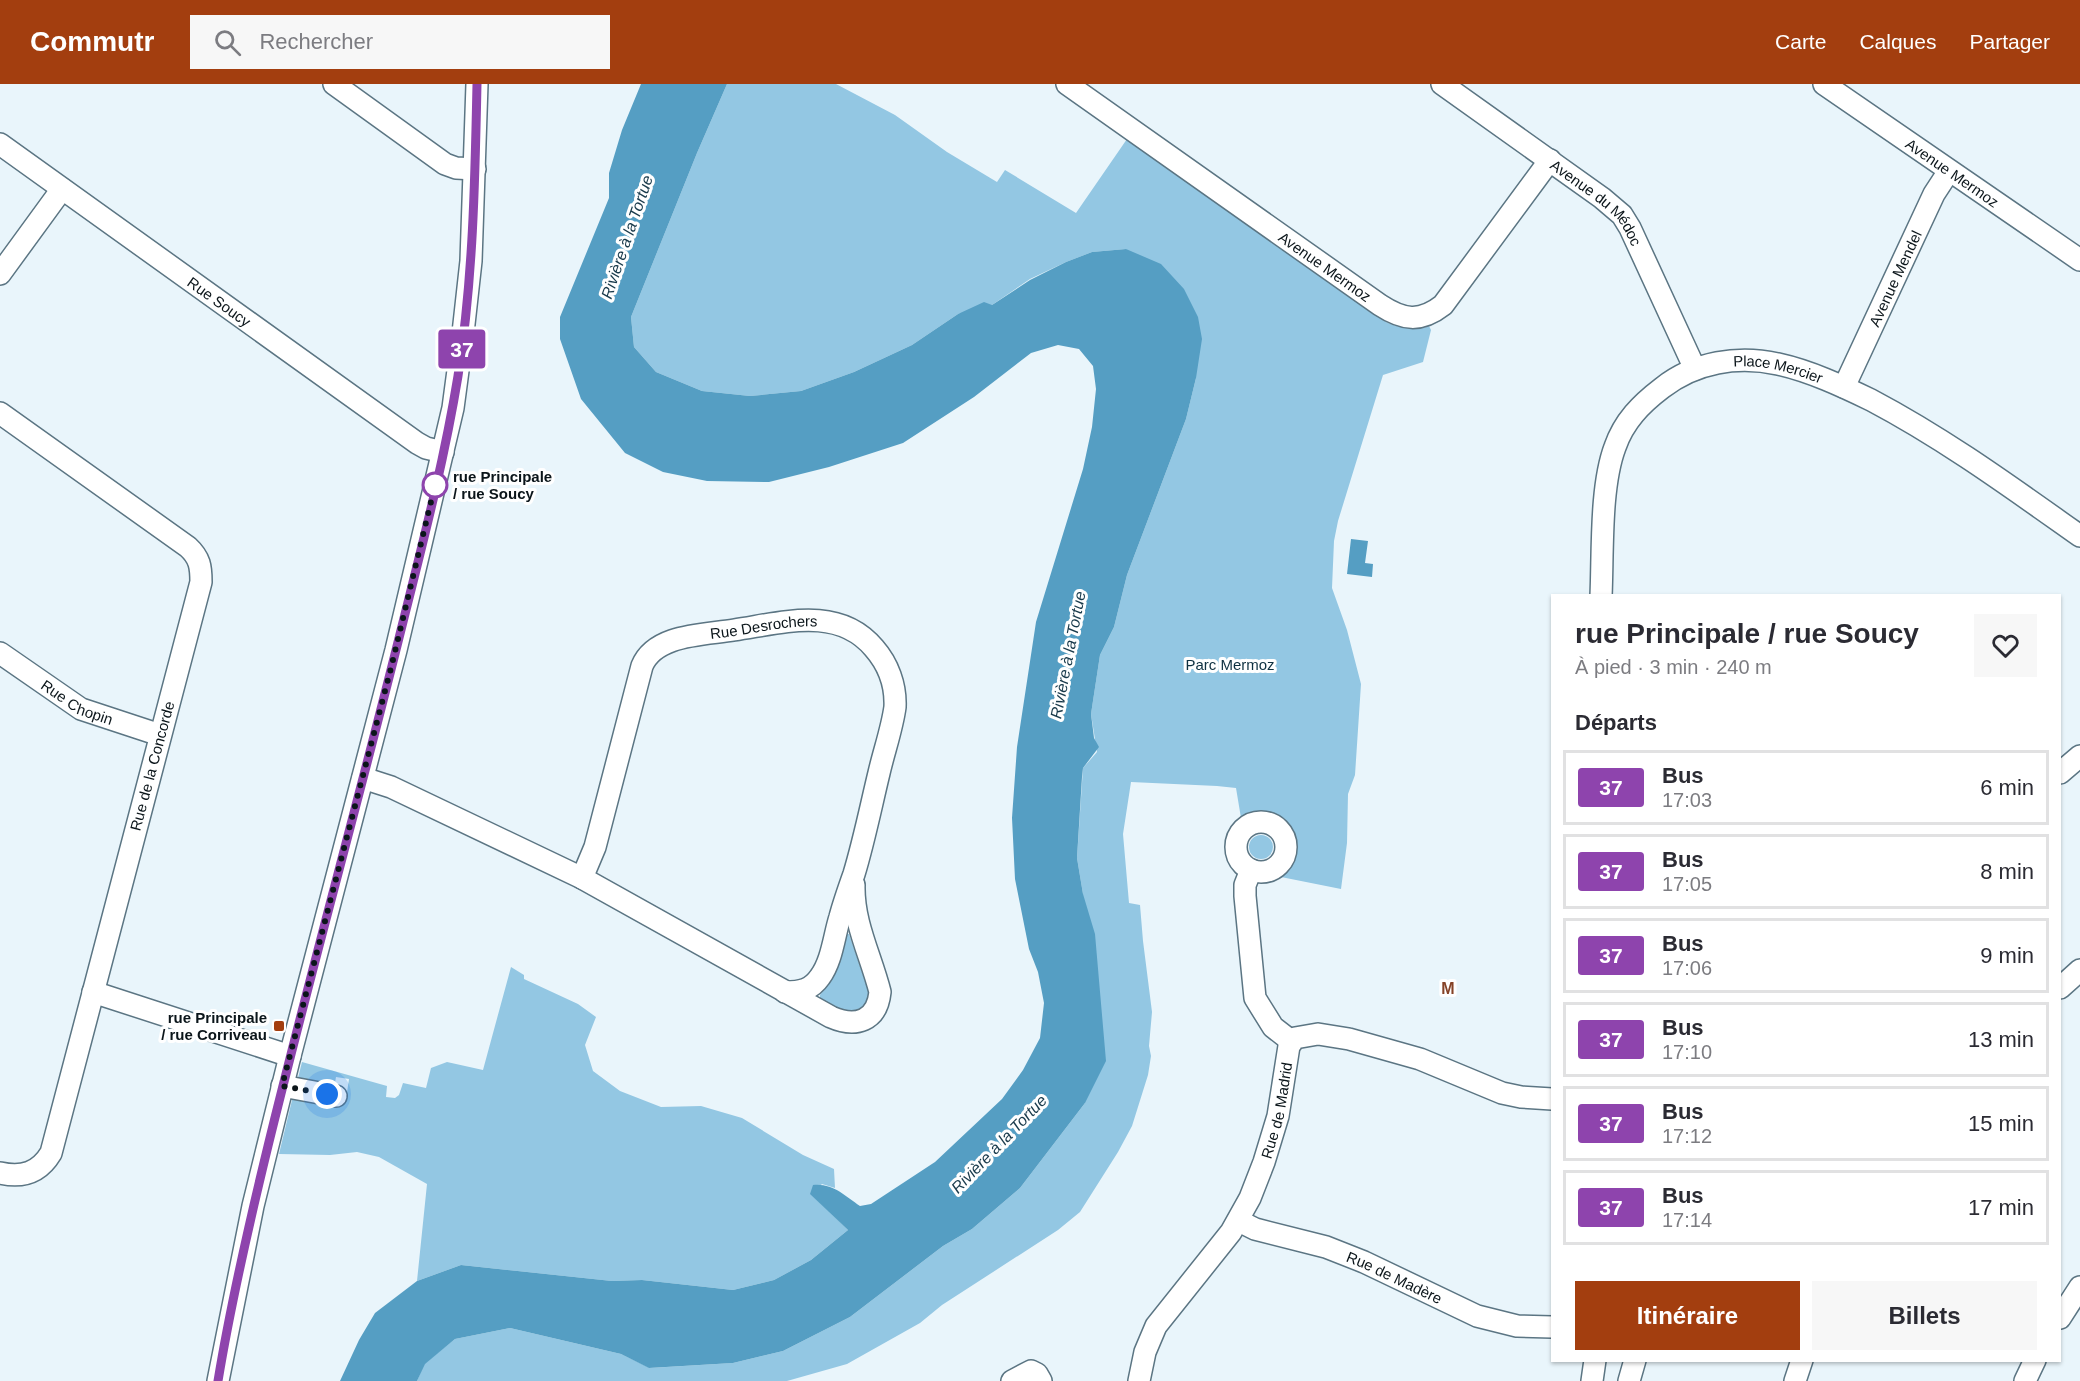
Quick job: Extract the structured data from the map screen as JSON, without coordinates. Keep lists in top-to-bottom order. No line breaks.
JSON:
{"streets":{"street":["Avenue Mermoz","Avenue du Médoc","Avenue Mendel","Rue Soucy","Place Mercier","Rue Desrochers","Rue Chopin","Rue de la Concorde","Rue de Madrid","Rue de Madère"]},"crossings":[["Avenue Mermoz","Avenue du Médoc"],["Avenue Mermoz","Avenue Mendel"],["Avenue du Médoc","Place Mercier"],["Avenue Mendel","Place Mercier"],["Rue Chopin","Rue de la Concorde"],["Rue de Madrid","Rue de Madère"]],"districts":["M"],"water":["Rivière à la Tortue"],"parks":["Parc Mermoz"],"places":{"other":["rue Principale / rue Soucy"],"transit":["rue Principale / rue Corriveau"]},"lines":["bus line 37"],"page":{"header":"Commutr","search":"Rechercher","nav":["Carte","Calques","Partager"],"on_map":"37","heading":[["rue Principale / rue Soucy","À pied · 3 min · 240 m"],"Départs"],"list":[{"mark":"37","name":"Bus","note":"17:03","value":"6 min"},{"mark":"37","name":"Bus","note":"17:05","value":"8 min"},{"mark":"37","name":"Bus","note":"17:06","value":"9 min"},{"mark":"37","name":"Bus","note":"17:10","value":"13 min"},{"mark":"37","name":"Bus","note":"17:12","value":"15 min"},{"mark":"37","name":"Bus","note":"17:14","value":"17 min"}],"buttons":["Itinéraire","Billets"]}}
